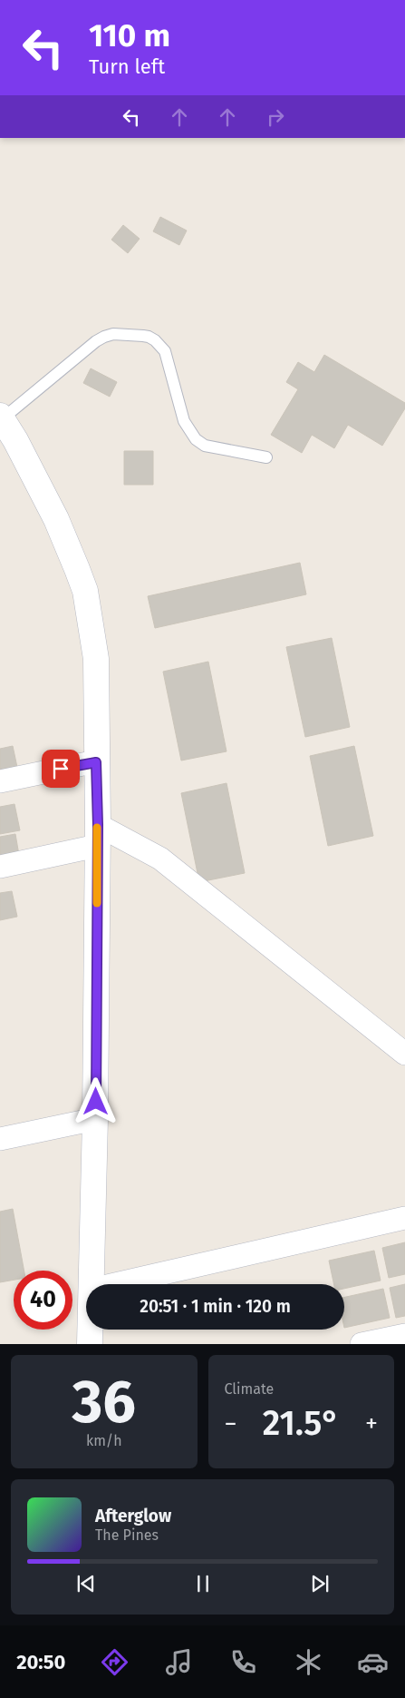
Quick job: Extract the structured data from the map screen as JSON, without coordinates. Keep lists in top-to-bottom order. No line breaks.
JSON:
{"page":{"turn":["110 m","Turn left"],"limit":"40","trip":"20:51 · 1 min · 120 m","tile":[["36","km/h"],"Climate"],"heat":["−","21.5°","+"],"song":["Afterglow","The Pines"],"tabs":"20:50"}}
